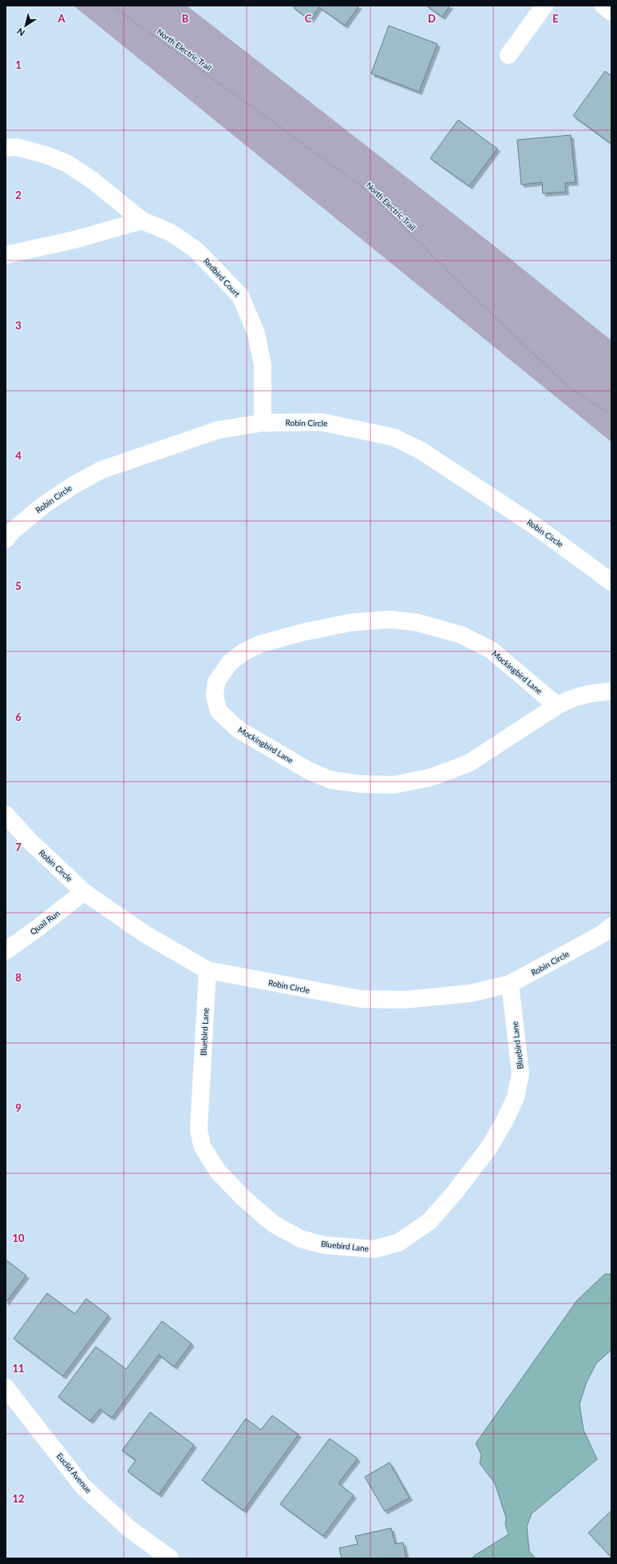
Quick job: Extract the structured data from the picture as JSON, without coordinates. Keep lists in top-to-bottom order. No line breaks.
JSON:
{"streets":{"street":["Redbird Court","Robin Circle","Mockingbird Lane","Quail Run","Bluebird Lane","Euclid Avenue"],"path":["North Electric Trail"]},"crossings":[["Redbird Court","Robin Circle"],["Robin Circle","Quail Run"],["Robin Circle","Bluebird Lane"]],"north":"bottom left","grid":{"columns":["A","B","C","D","E"],"rows":["1","2","3","4","5","6","7","8","9","10","11","12"]}}
